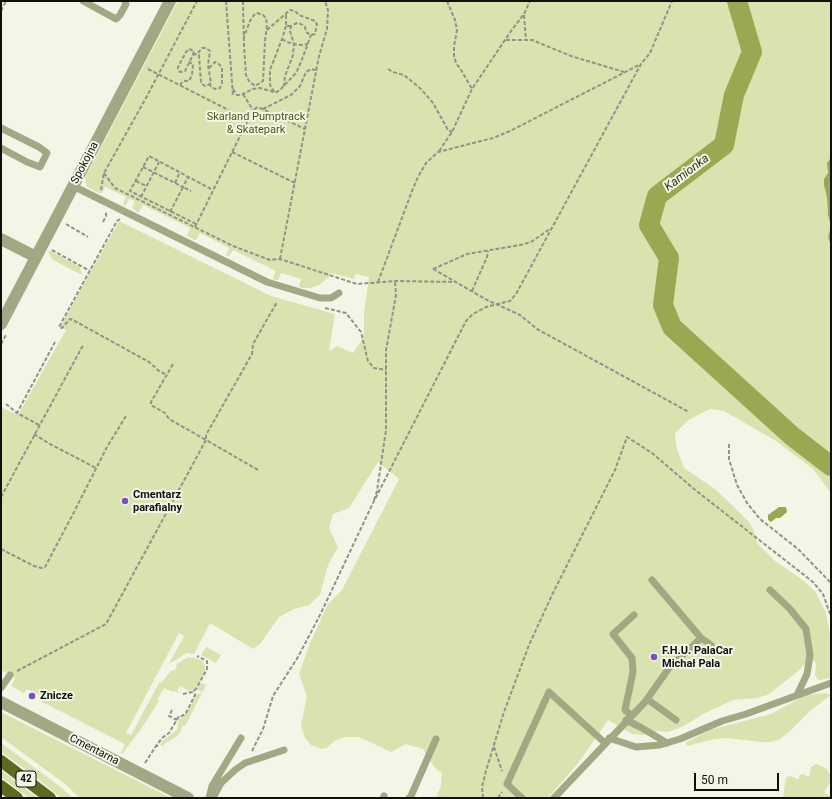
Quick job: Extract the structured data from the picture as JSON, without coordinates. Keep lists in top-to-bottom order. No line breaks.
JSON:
{"streets":{"main road":["42"],"street":["Spokojna","Cmentarna"]},"water":["Kamionka"],"parks":["Skarland Pumptrack & Skatepark"],"places":["Cmentarz parafialny","F.H.U. PalaCar Michał Pala","Znicze"],"scale_bar":"50 m"}
